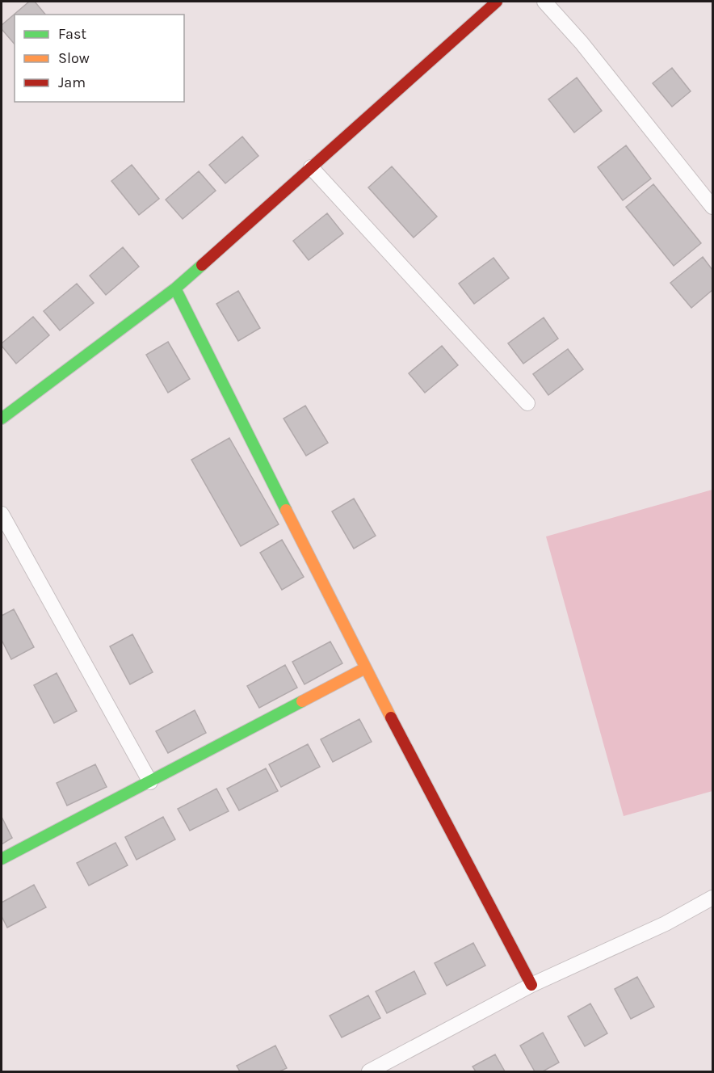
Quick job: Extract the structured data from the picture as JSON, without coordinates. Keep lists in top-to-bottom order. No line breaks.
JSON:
{"legend":["Fast","Slow","Jam"]}
